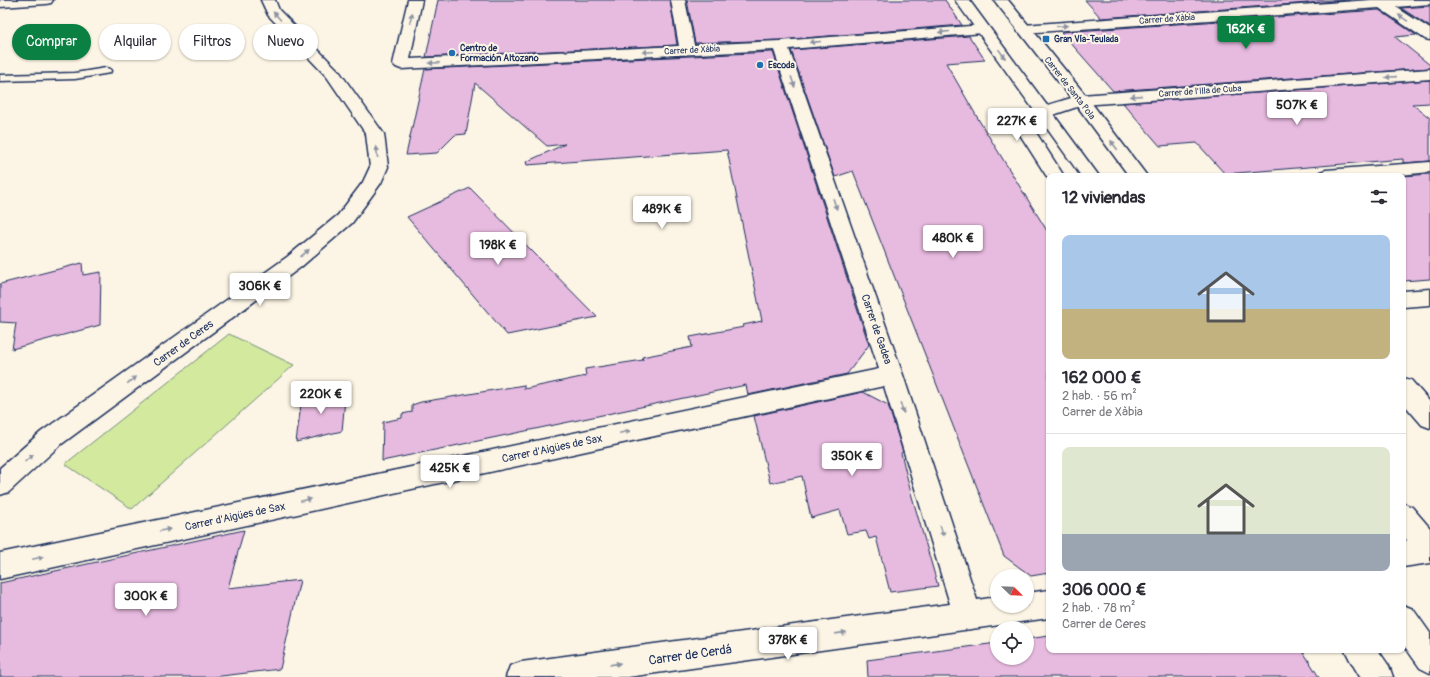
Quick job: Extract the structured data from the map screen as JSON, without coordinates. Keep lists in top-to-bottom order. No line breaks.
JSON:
{"streets":{"street":["Carrer de Xàbia","Carrer de Santa Pola","Carrer de l'Illa de Cuba","Carrer de Gadea","Carrer de Ceres","Carrer d'Aigües de Sax","Carrer de Cerdá"]},"crossings":[["Carrer de Xàbia","Carrer de Santa Pola"],["Carrer de Xàbia","Carrer de Gadea"],["Carrer de Santa Pola","Carrer de l'Illa de Cuba"],["Carrer de Gadea","Carrer d'Aigües de Sax"],["Carrer de Gadea","Carrer de Cerdá"]],"one_way":["Carrer de l'Illa de Cuba","Carrer de Gadea","Carrer d'Aigües de Sax","Carrer de Cerdá"],"places":{"transit":["Gran Vía-Teulada"],"other":["Centro de Formación Altozano","Escoda"]},"north":"bottom right","page":{"price":["162K €","507K €","227K €","489K €","480K €","198K €","306K €","220K €","350K €","425K €","300K €","378K €"],"chip":["Comprar","Alquilar","Filtros","Nuevo"],"heading":"12 viviendas","list":[{"name":"162 000 €","note":"2 hab. · 56 m² · Carrer de Xàbia"},{"name":"306 000 €","note":"2 hab. · 78 m² · Carrer de Ceres"}]}}
